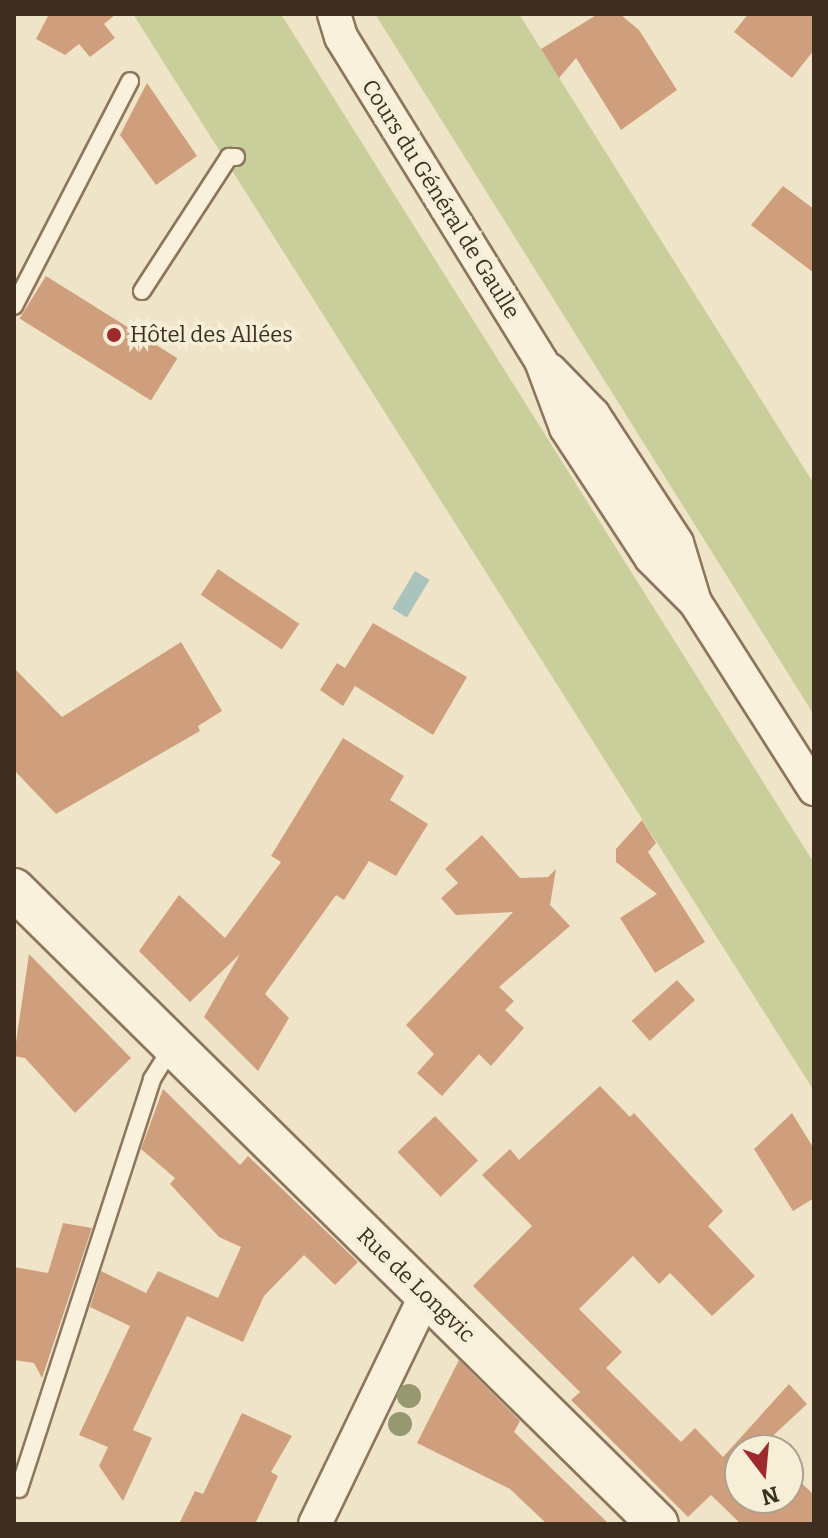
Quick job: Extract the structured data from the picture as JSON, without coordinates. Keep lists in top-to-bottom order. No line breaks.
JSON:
{"streets":{"street":["Cours du Général de Gaulle","Rue de Longvic"]},"places":["Hôtel des Allées"],"north":"bottom"}
